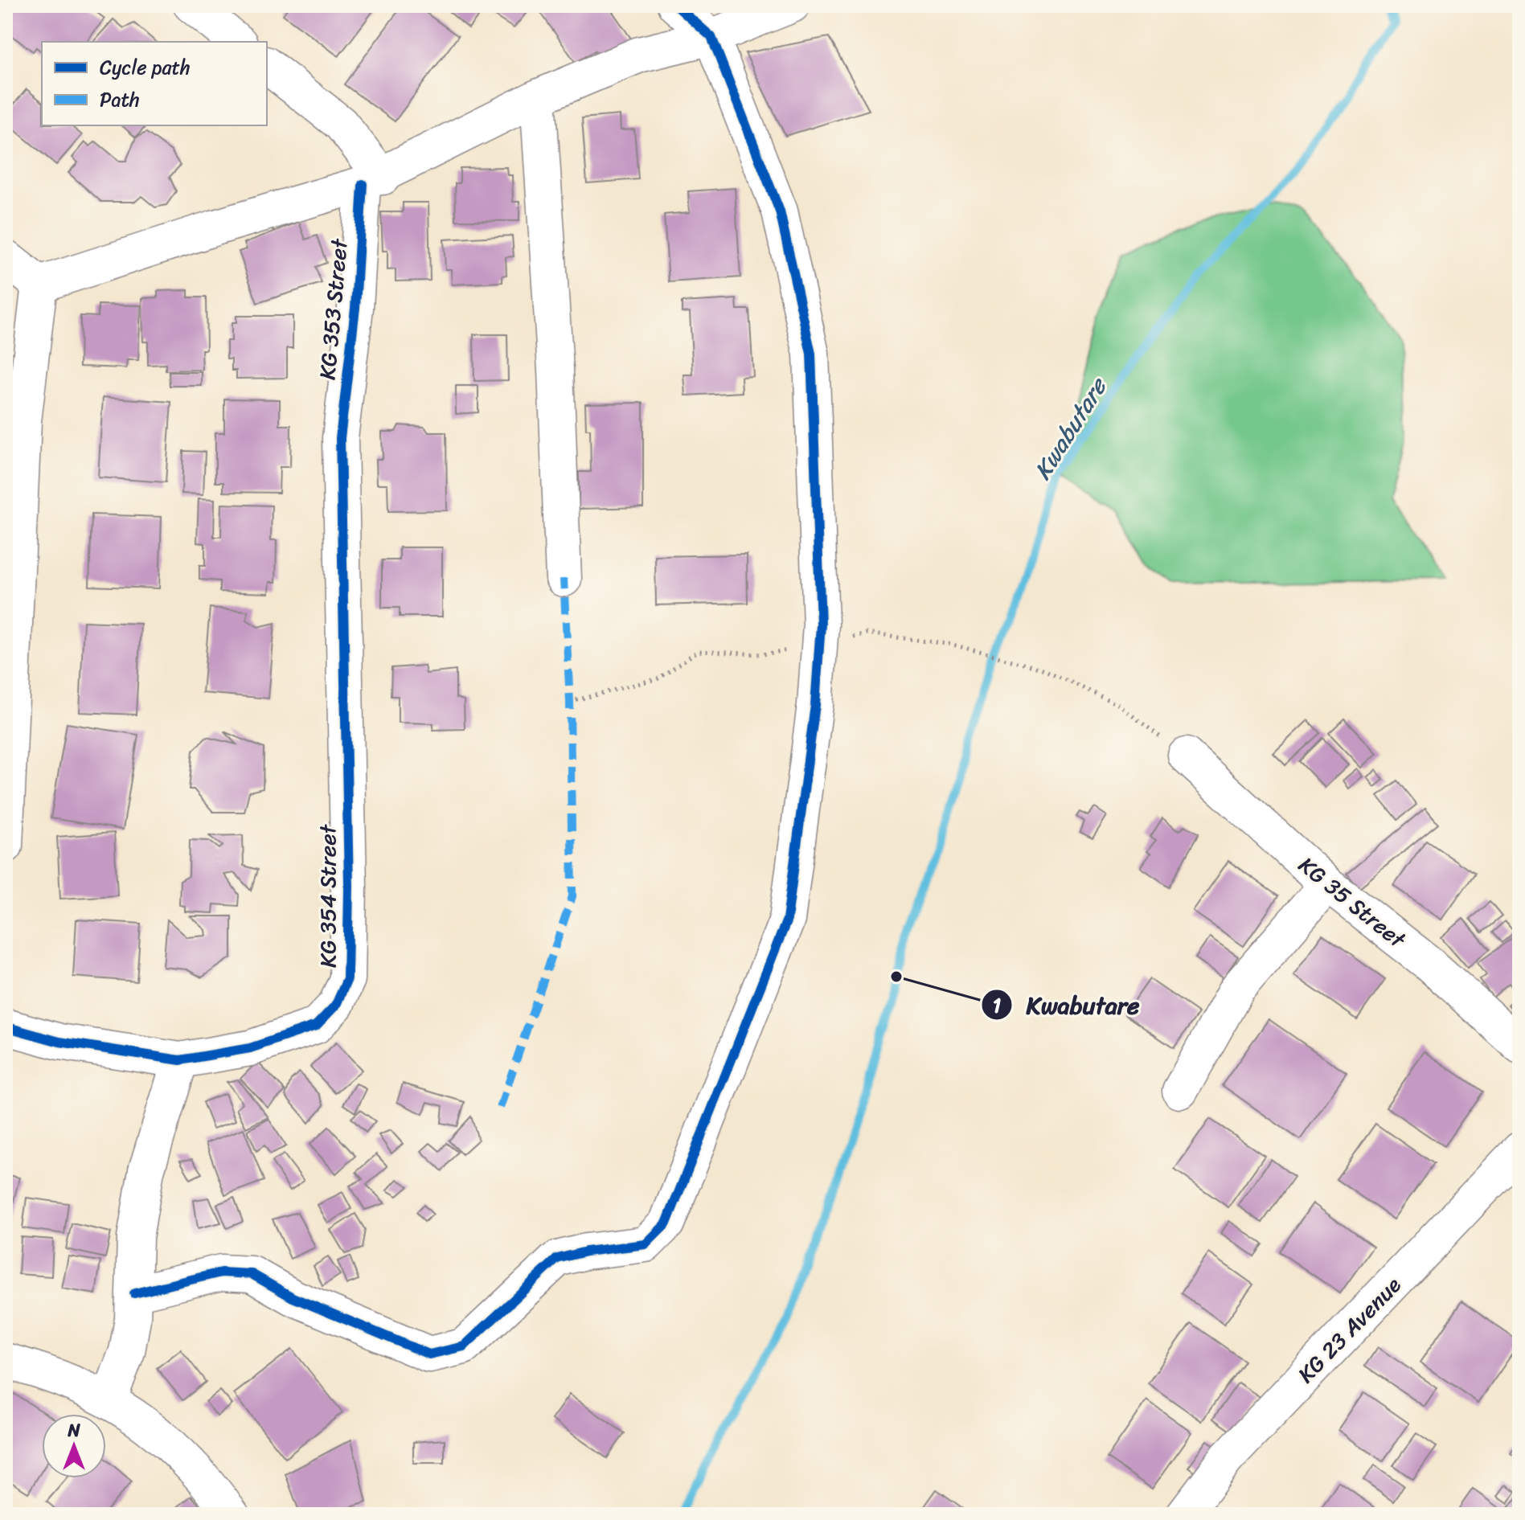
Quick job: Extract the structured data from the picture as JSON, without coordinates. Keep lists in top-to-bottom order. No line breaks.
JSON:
{"streets":{"street":["KG 353 Street","KG 354 Street","KG 35 Street","KG 23 Avenue"]},"crossings":[["KG 353 Street","KG 354 Street"]],"water":["Kwabutare"],"places":["Kwabutare"],"legend":["Cycle path","Path"],"north":"top"}
